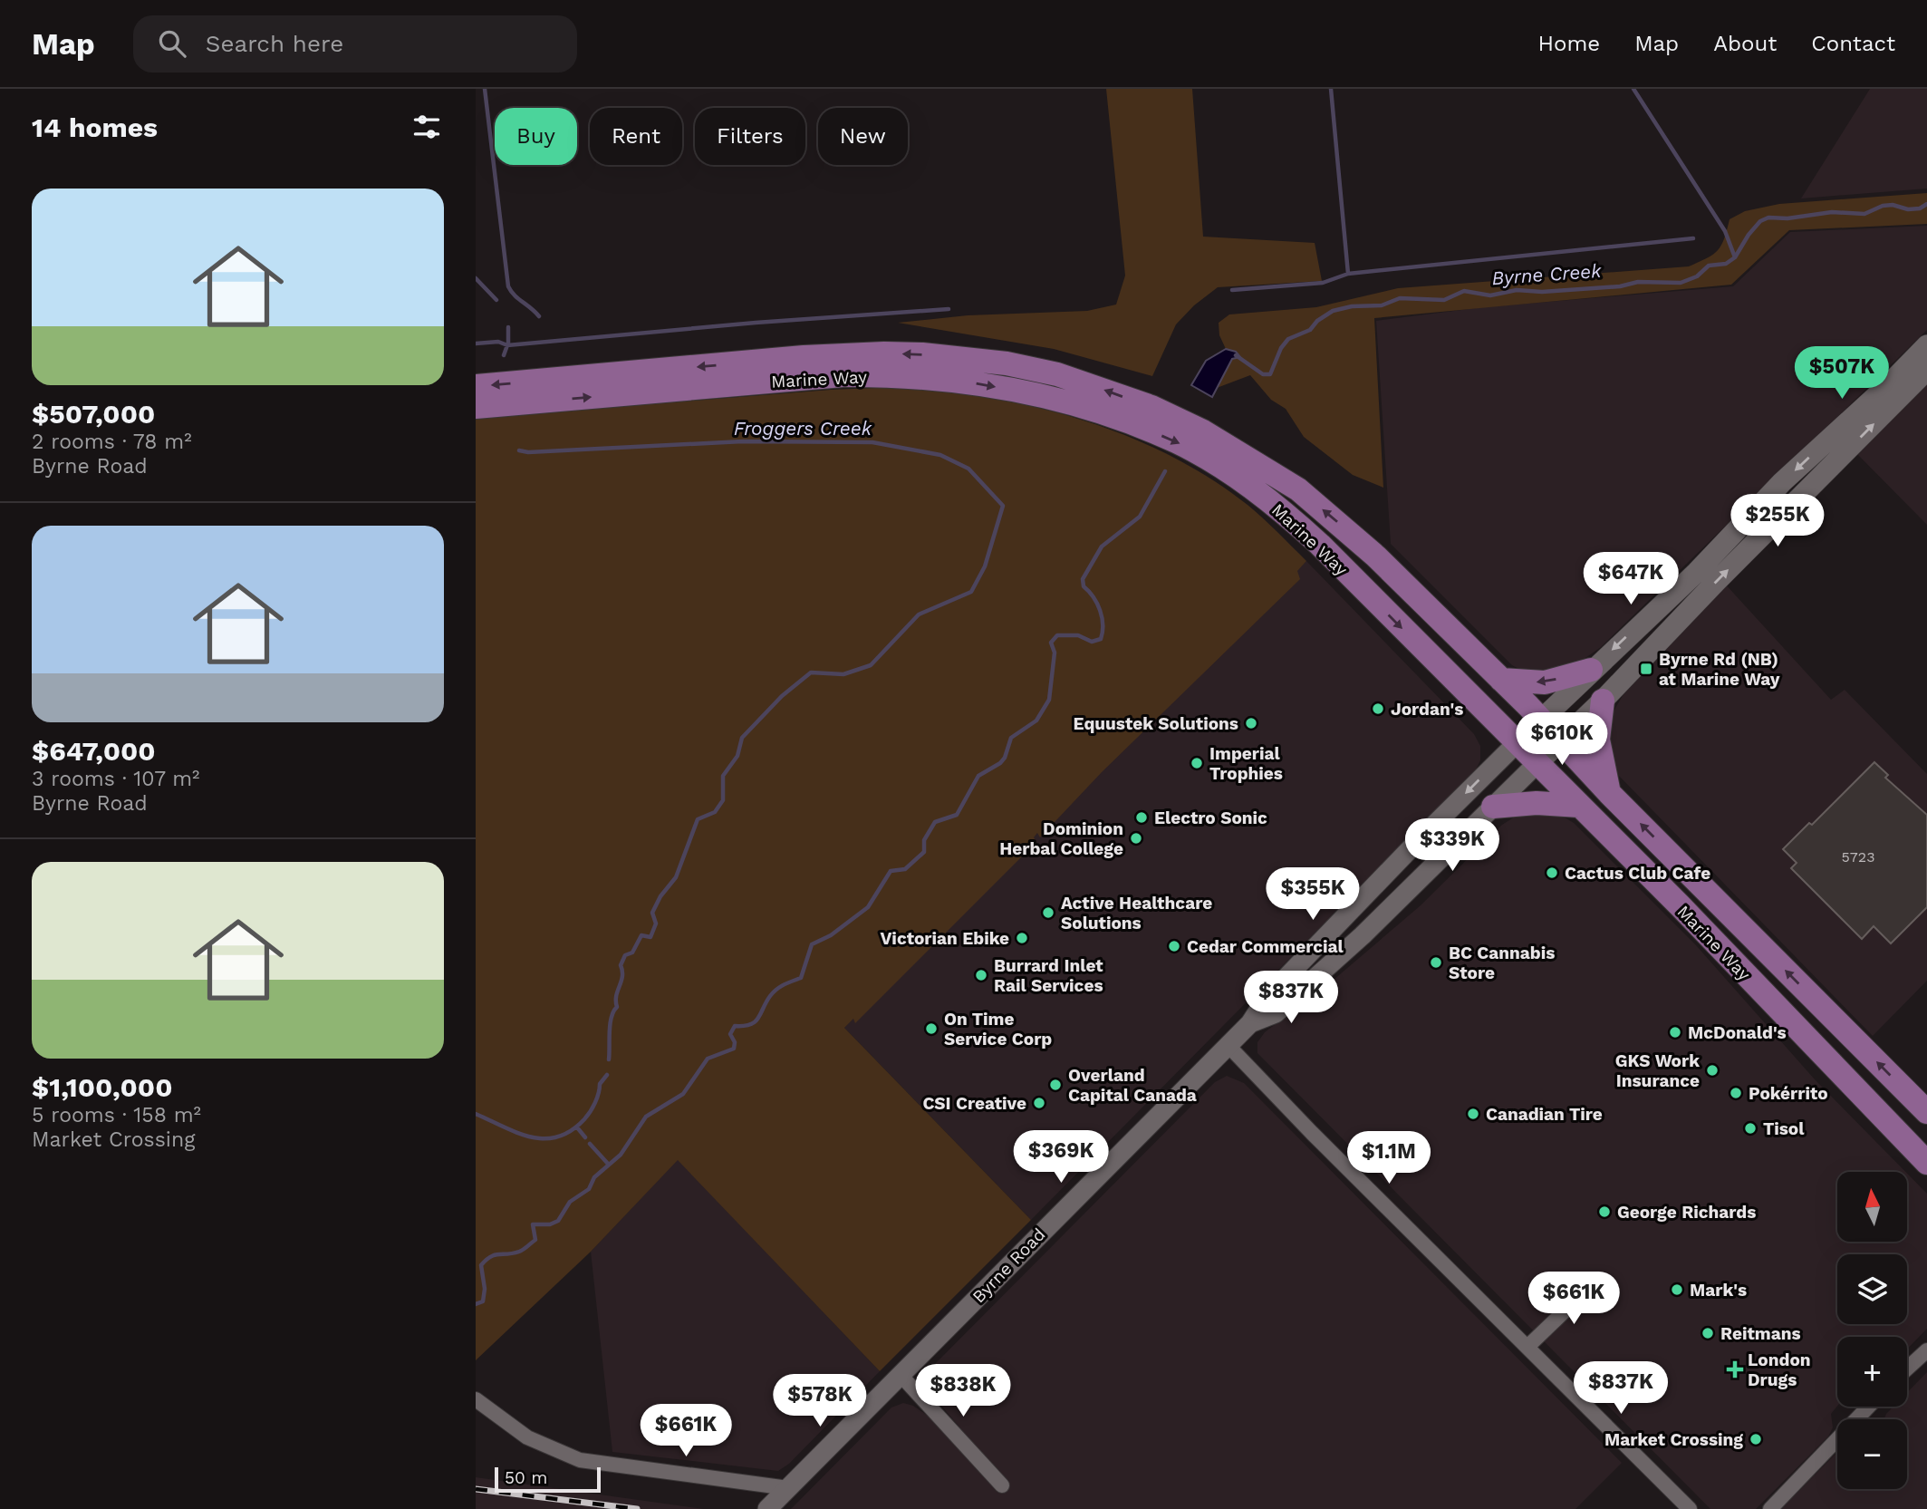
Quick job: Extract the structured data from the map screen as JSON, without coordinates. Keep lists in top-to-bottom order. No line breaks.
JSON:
{"streets":{"main road":["Marine Way","Byrne Road"]},"crossings":[["Marine Way","Byrne Road"]],"water":["Byrne Creek","Froggers Creek"],"places":{"transit":["Byrne Rd (NB) at Marine Way"],"other":["Jordan's","Equustek Solutions","Imperial Trophies","Electro Sonic","Dominion Herbal College","Cactus Club Cafe","Active Healthcare Solutions","Victorian Ebike","Cedar Commercial","BC Cannabis Store","Burrard Inlet Rail Services","On Time Service Corp","McDonald's","GKS Work Insurance","Overland Capital Canada","Pokérrito","CSI Creative","Canadian Tire","Tisol","George Richards","Mark's","Reitmans","Market Crossing"],"health":["London Drugs"]},"house_numbers":["5723"],"scale_bar":"50 m","north":"top","page":{"header":"Map","search":"Search here","nav":["Home","Map","About","Contact"],"heading":"14 homes","chip":["Buy","Rent","Filters","New"],"list":[{"name":"$507,000","note":"2 rooms · 78 m² · Byrne Road"},{"name":"$647,000","note":"3 rooms · 107 m² · Byrne Road"},{"name":"$1,100,000","note":"5 rooms · 158 m² · Market Crossing"}],"price":["$507K","$255K","$647K","$610K","$339K","$355K","$837K","$369K","$1.1M","$661K","$837K","$838K","$578K","$661K"],"map_buttons":["+","−"],"scale":"50 m"}}
